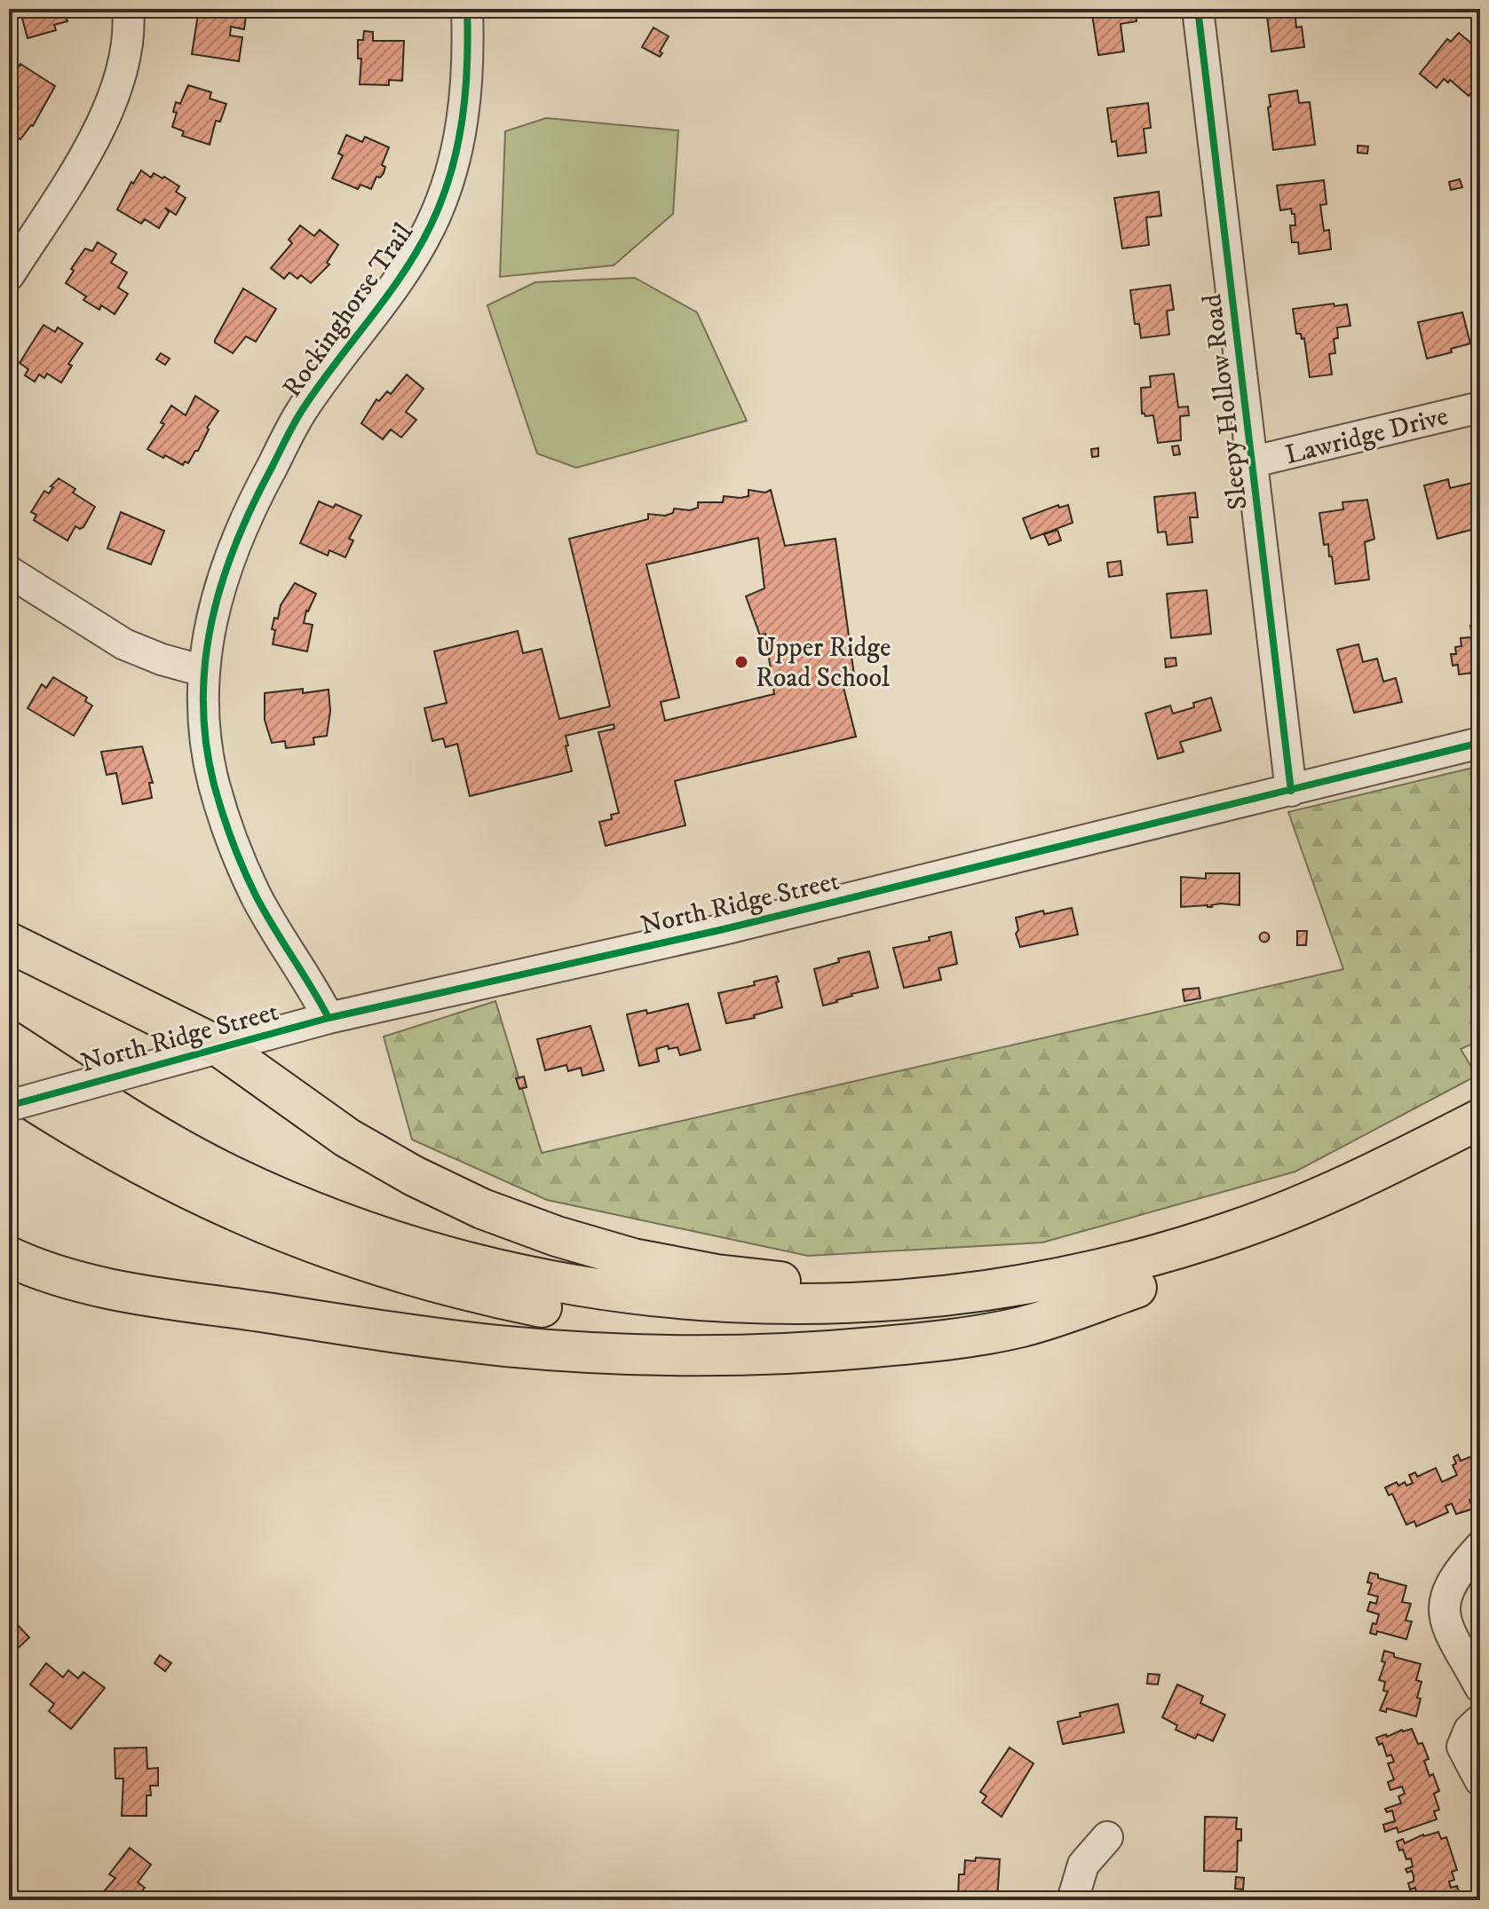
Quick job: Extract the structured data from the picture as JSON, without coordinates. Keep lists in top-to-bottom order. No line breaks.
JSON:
{"streets":{"street":["Rockinghorse Trail","Sleepy Hollow Road","Lawridge Drive","North Ridge Street"]},"crossings":[["Rockinghorse Trail","North Ridge Street"],["Sleepy Hollow Road","Lawridge Drive"],["Sleepy Hollow Road","North Ridge Street"]],"places":["Upper Ridge Road School"]}
